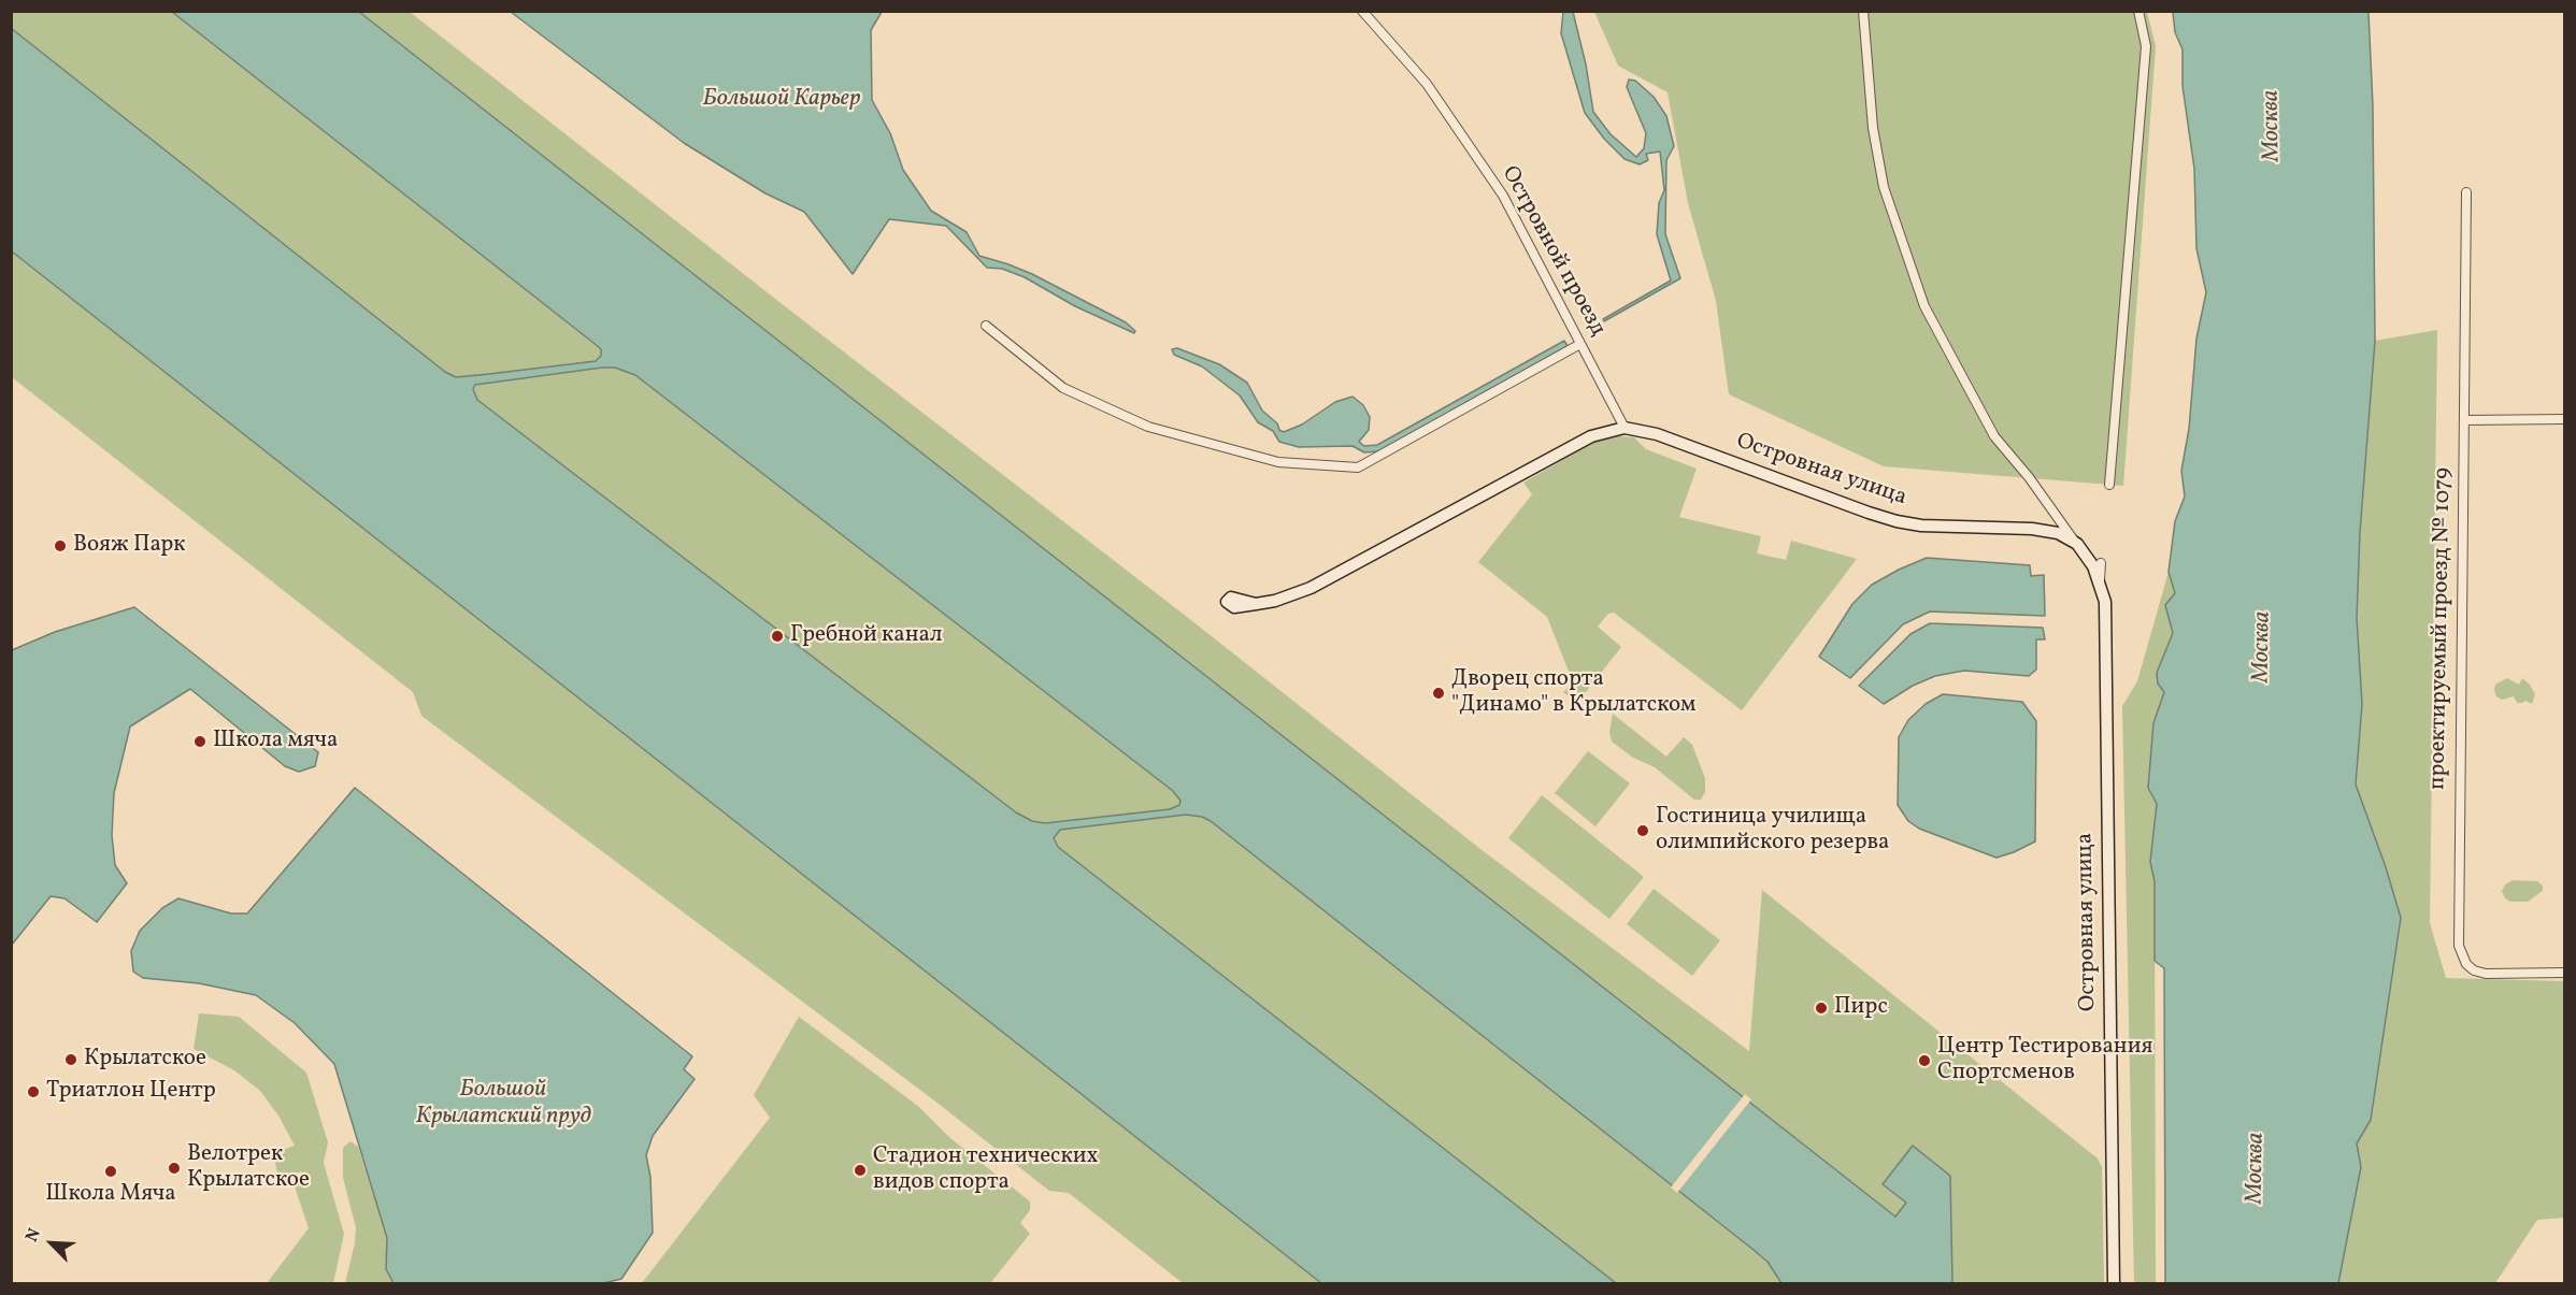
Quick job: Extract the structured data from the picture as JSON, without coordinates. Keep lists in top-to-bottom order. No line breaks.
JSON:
{"streets":{"street":["Островной проезд","Островная улица","проектируемый проезд № 1079"]},"crossings":[["Островной проезд","Островная улица"]],"water":["Большой Карьер","Москва","Большой Крылатский пруд"],"places":["Вояж Парк","Гребной канал","Дворец спорта \"Динамо\" в Крылатском","Школа мяча","Гостиница училища олимпийского резерва","Пирс","Крылатское","Центр Тестирования Спортсменов","Триатлон Центр","Велотрек Крылатское","Стадион технических видов спорта","Школа Мяча"],"north":"top left"}
